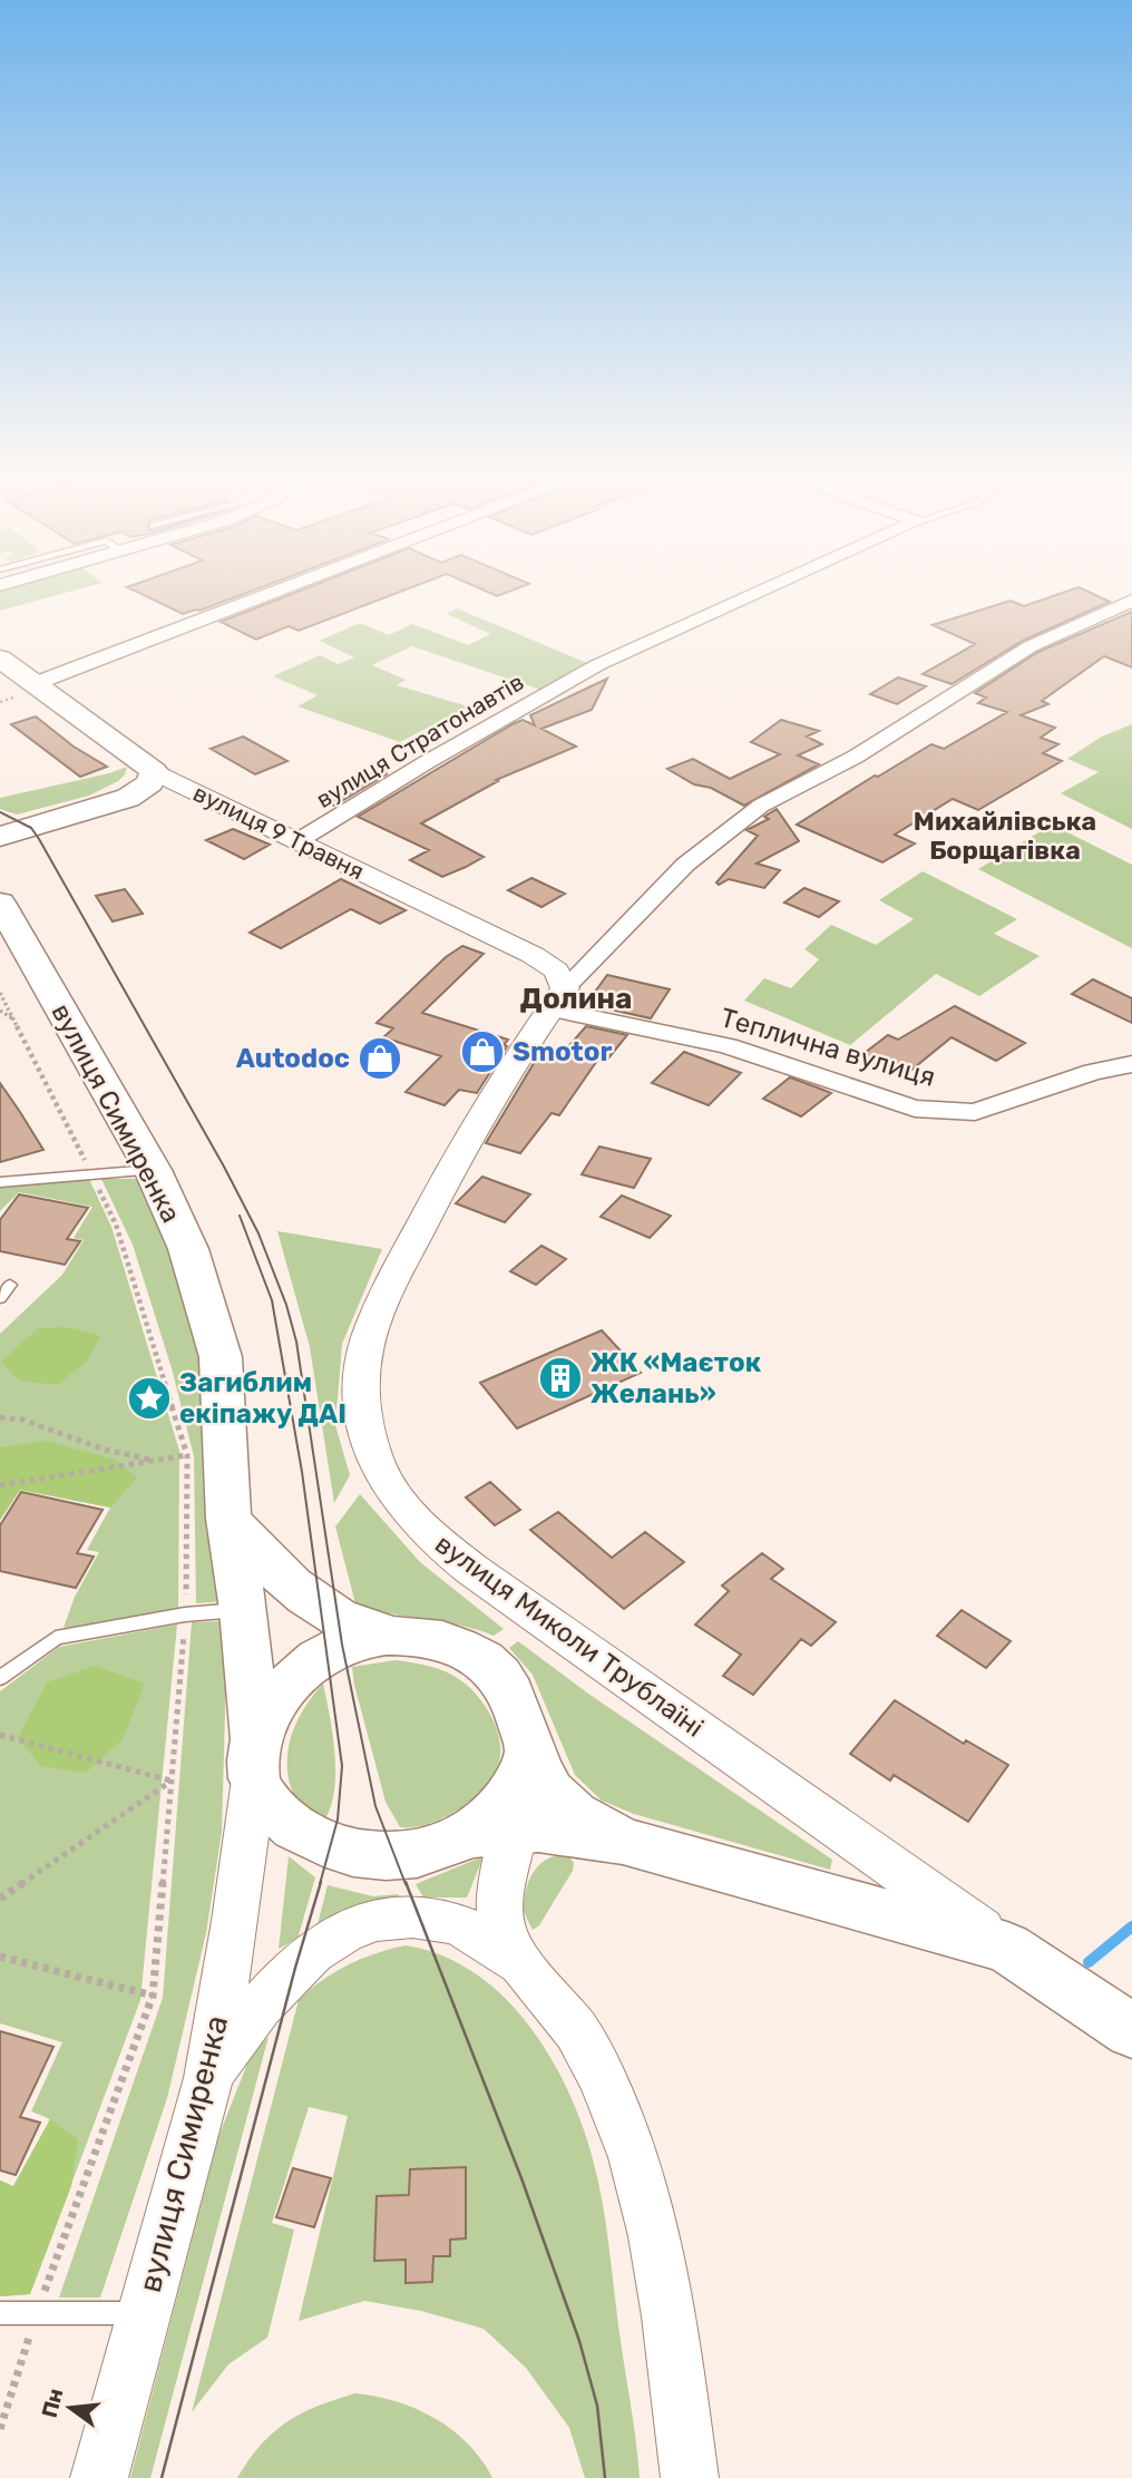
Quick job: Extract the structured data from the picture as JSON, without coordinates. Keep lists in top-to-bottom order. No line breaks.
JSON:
{"streets":{"main road":["вулиця 9 Травня","вулиця Симиренка","вулиця Миколи Трублаїні"],"street":["вулиця Стратонавтів","Теплична вулиця"]},"crossings":[["вулиця Стратонавтів","вулиця 9 Травня"],["вулиця 9 Травня","Теплична вулиця"],["вулиця 9 Травня","вулиця Миколи Трублаїні"],["Теплична вулиця","вулиця Миколи Трублаїні"]],"districts":["Михайлівська Борщагівка","Долина"],"places":{"shop":["Smotor","Autodoc"],"building":["ЖК «Маєток Желань»"],"place":["Загиблим екіпажу ДАІ"]},"north":"left"}
